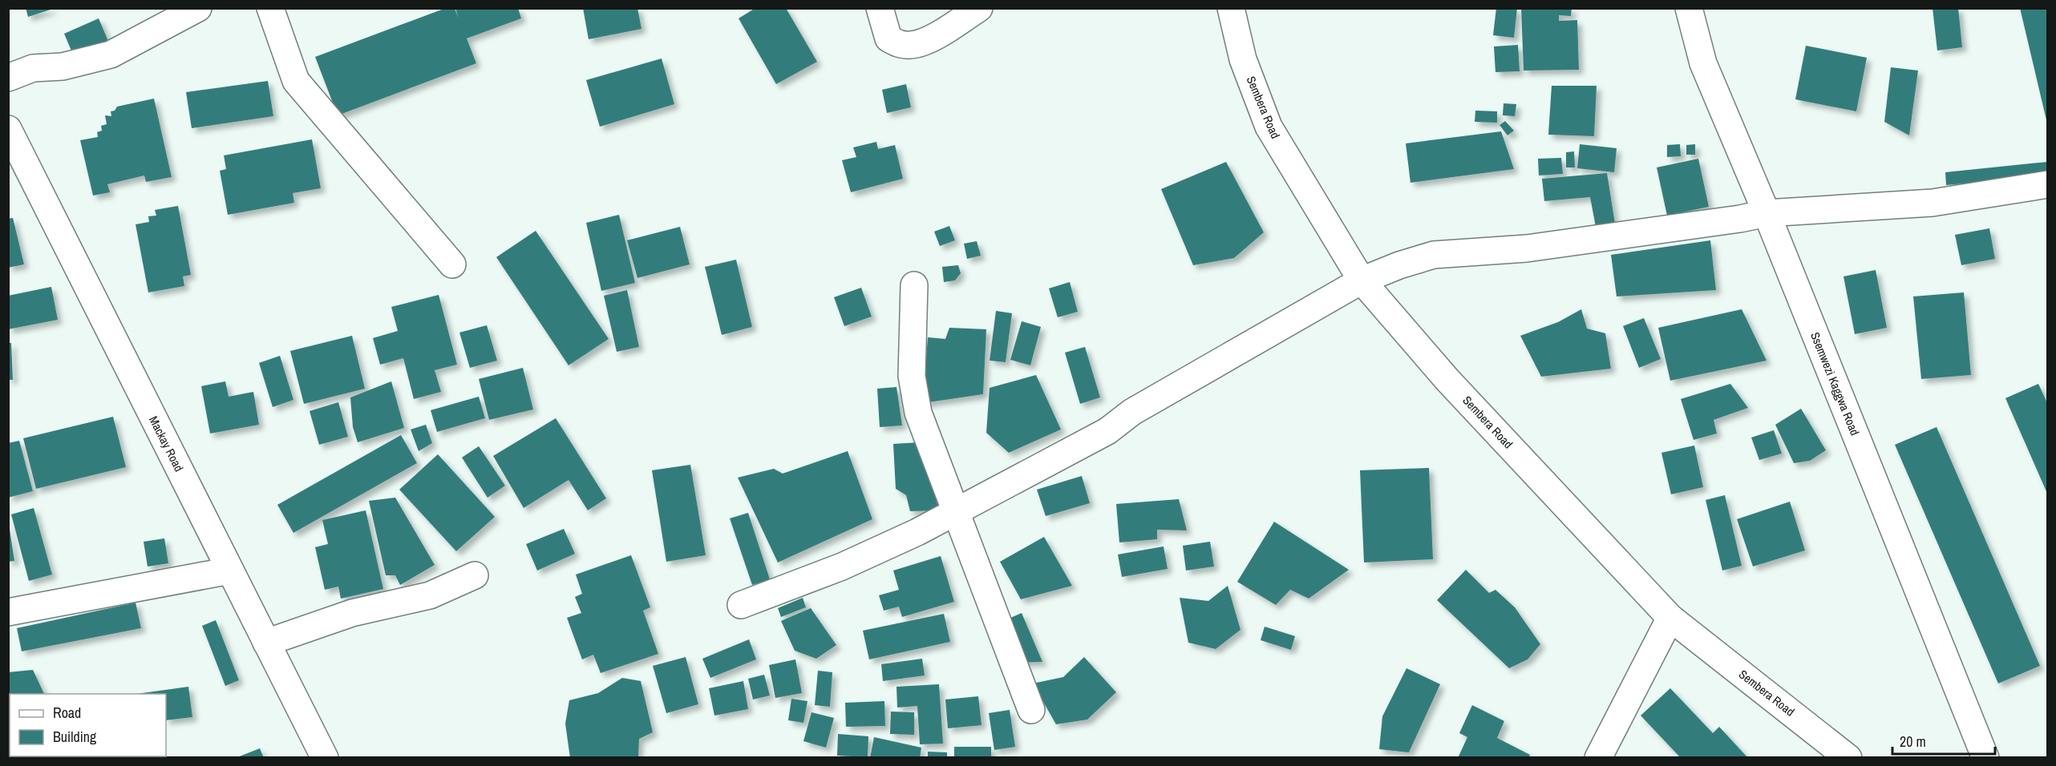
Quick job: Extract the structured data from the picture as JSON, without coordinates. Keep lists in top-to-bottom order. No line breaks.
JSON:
{"streets":{"street":["Sembera Road","Ssemwezi Kaggwa Road","Mackay Road"]},"legend":["Road","Building"],"scale_bar":"20 m"}
